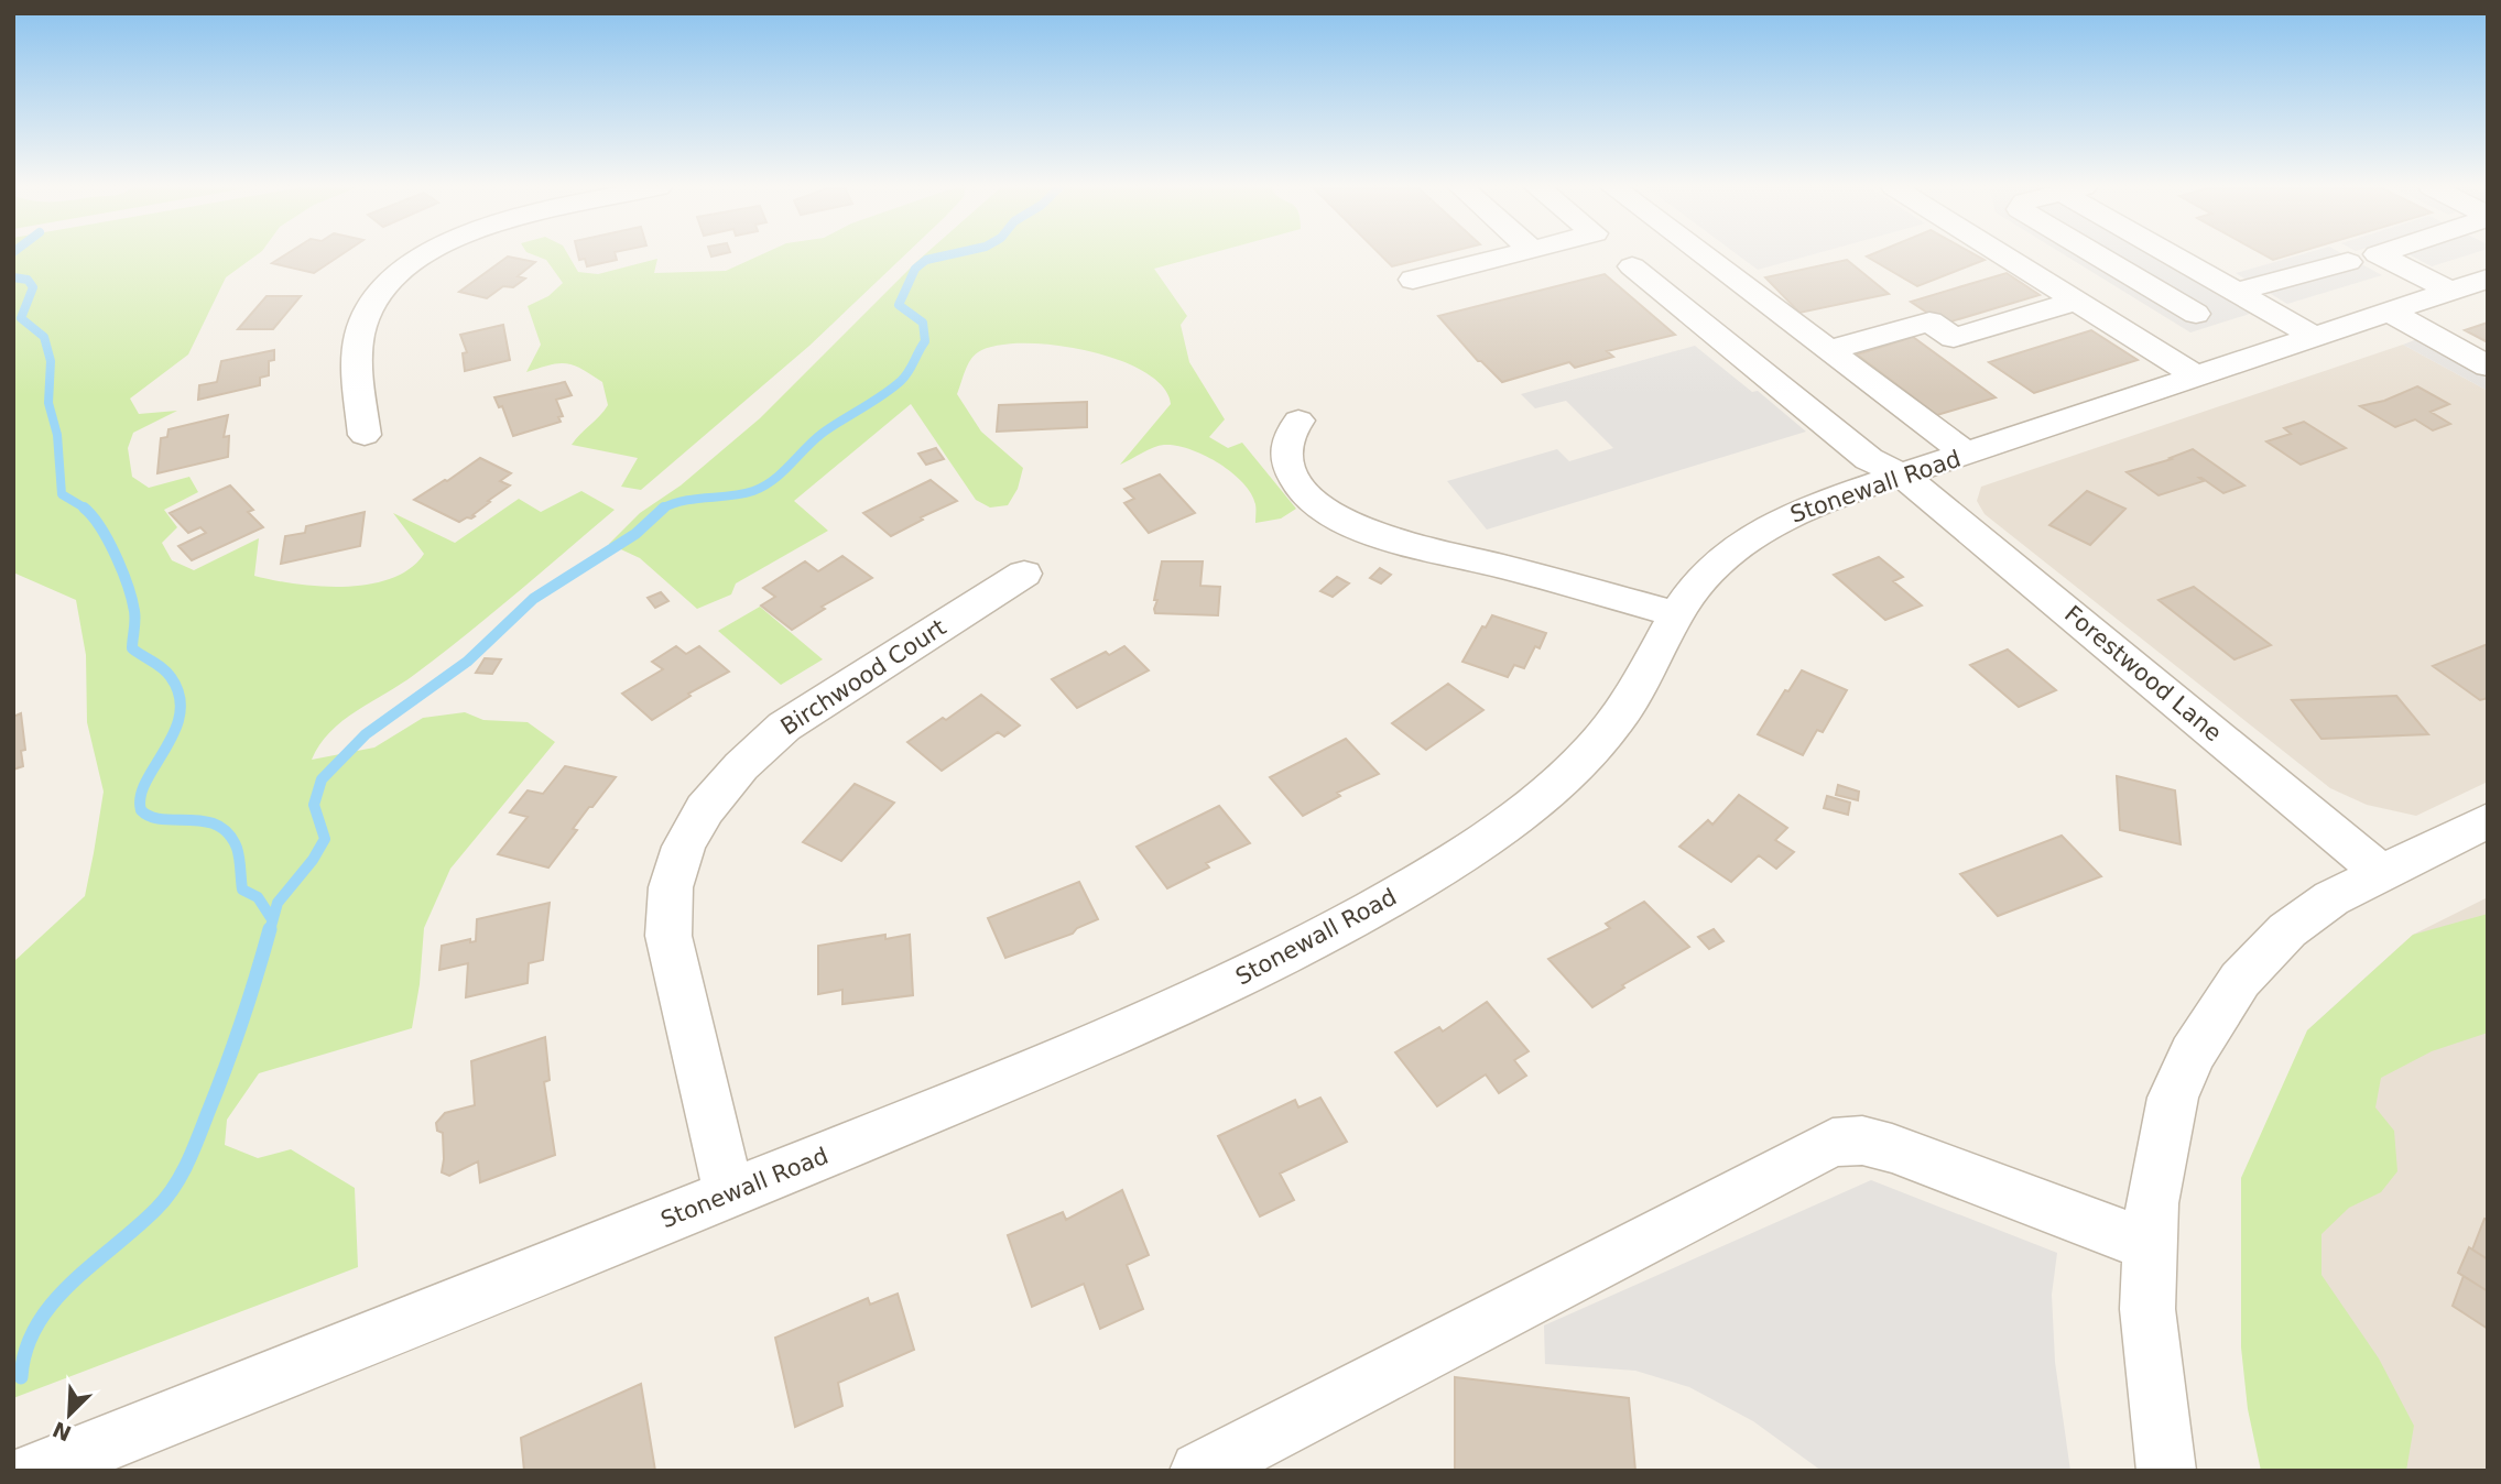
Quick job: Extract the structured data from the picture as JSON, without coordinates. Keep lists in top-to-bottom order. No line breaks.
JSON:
{"streets":{"street":["Stonewall Road","Forestwood Lane","Birchwood Court"]},"crossings":[["Stonewall Road","Forestwood Lane"],["Stonewall Road","Birchwood Court"]],"north":"bottom left"}
